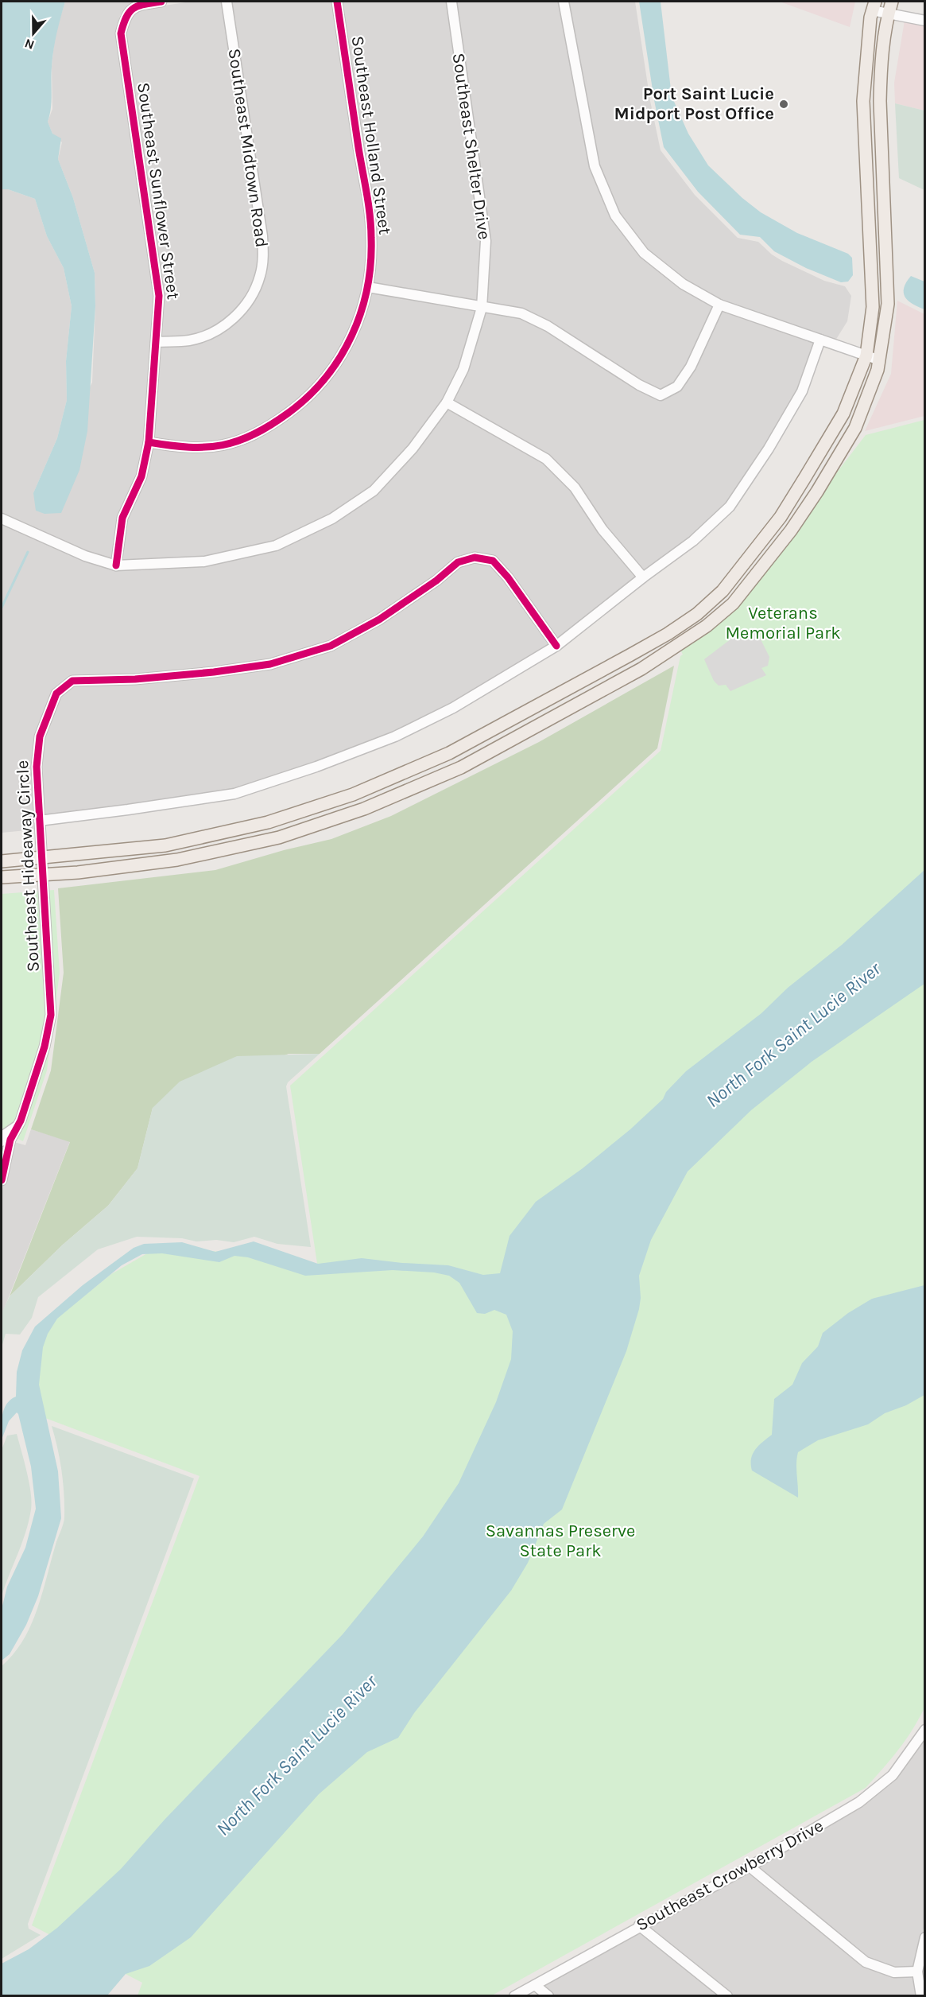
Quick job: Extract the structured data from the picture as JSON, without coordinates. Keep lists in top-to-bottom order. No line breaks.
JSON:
{"streets":{"street":["Southeast Holland Street","Southeast Shelter Drive","Southeast Midtown Road","Southeast Sunflower Street","Southeast Hideaway Circle","Southeast Crowberry Drive"]},"crossings":[["Southeast Holland Street","Southeast Sunflower Street"],["Southeast Shelter Drive","Southeast Sunflower Street"],["Southeast Midtown Road","Southeast Sunflower Street"]],"water":["North Fork Saint Lucie River"],"parks":["Veterans Memorial Park","Savannas Preserve State Park"],"places":["Port Saint Lucie Midport Post Office"],"north":"bottom"}
